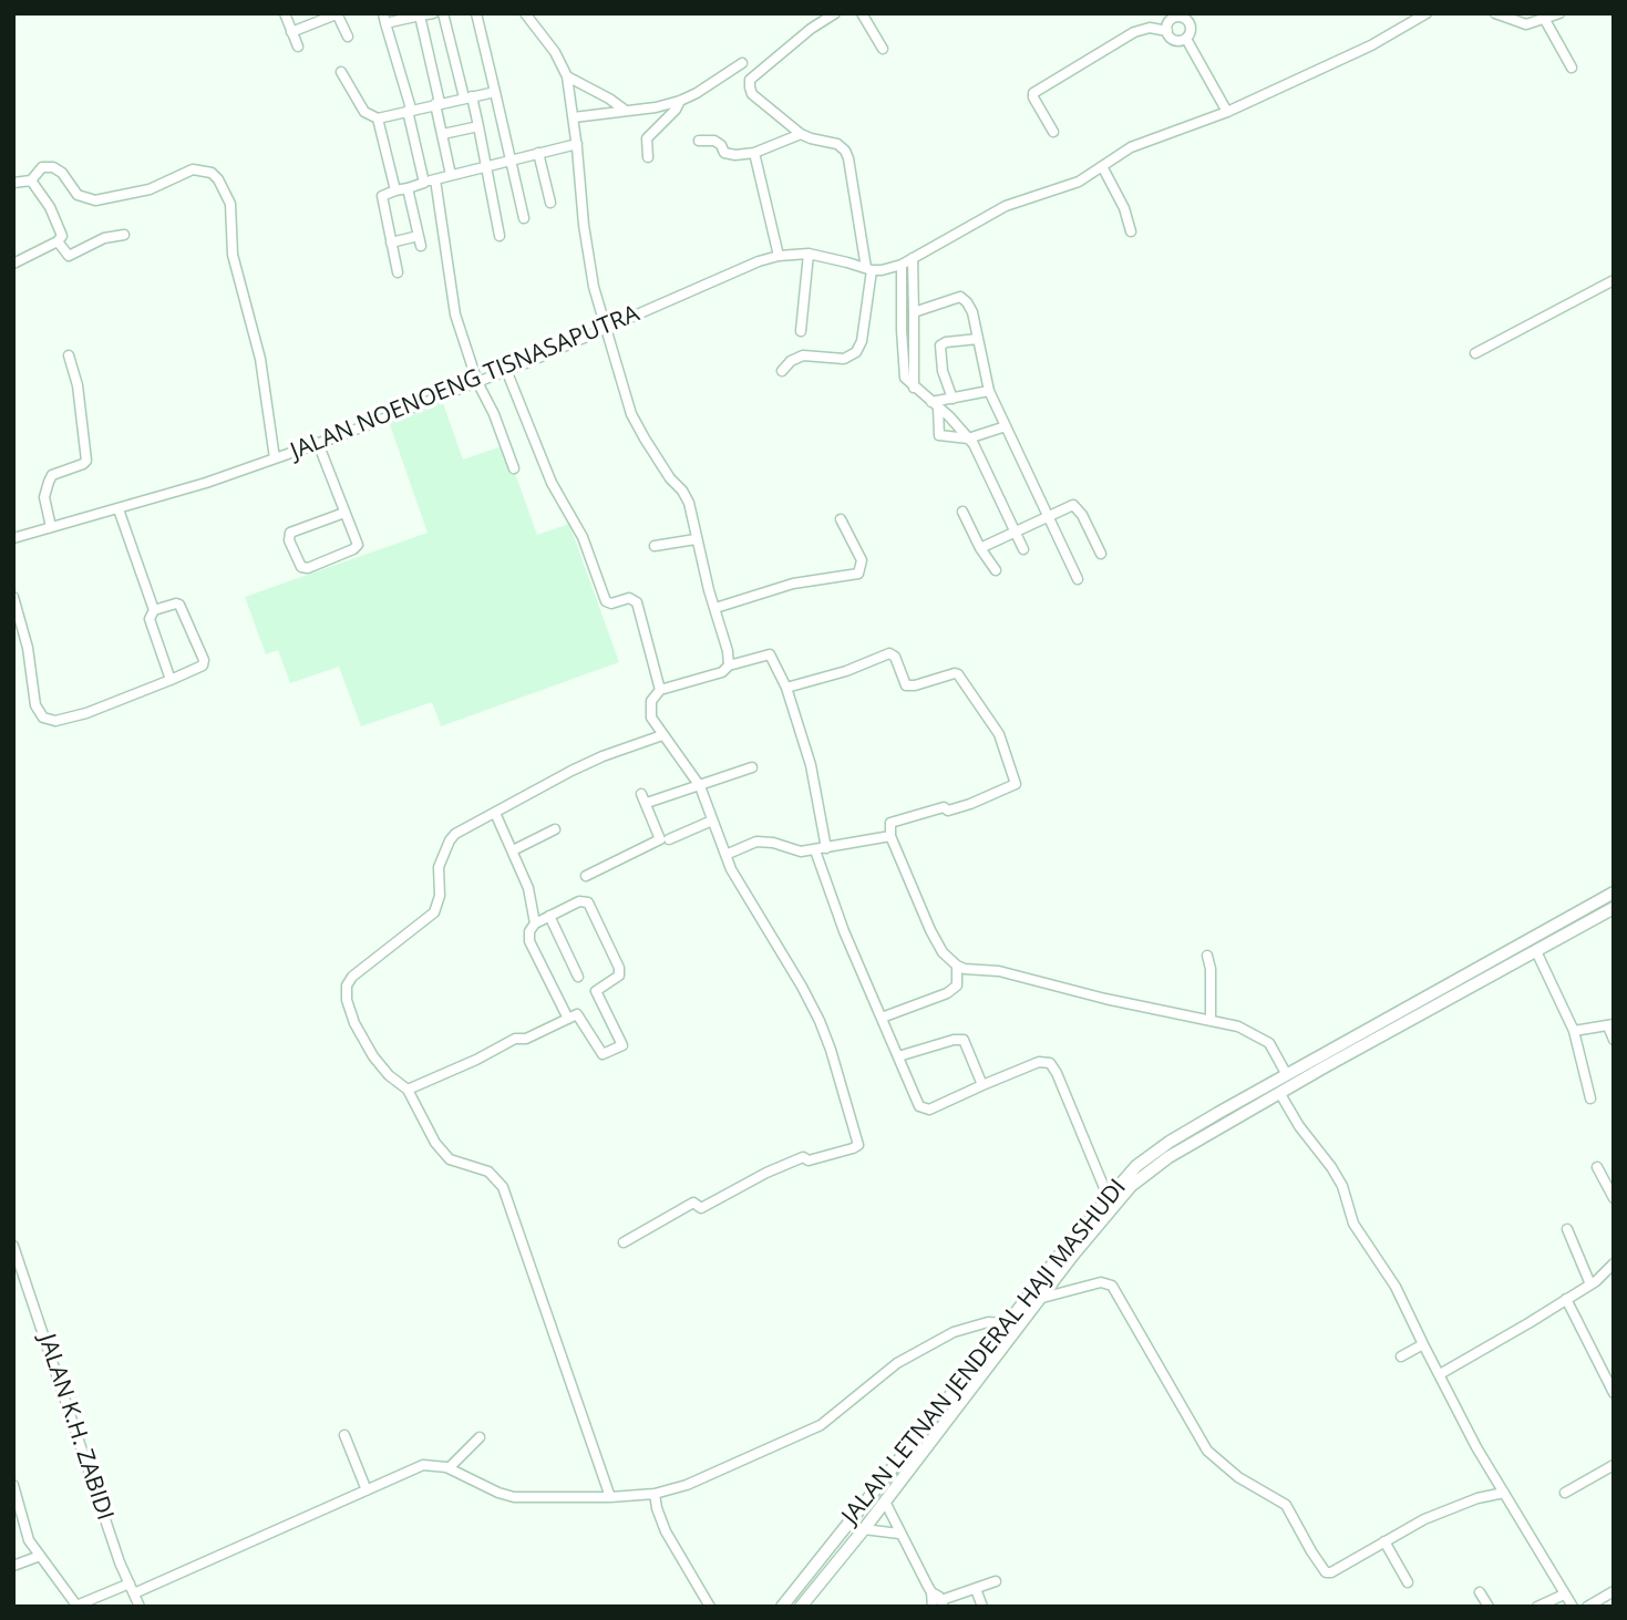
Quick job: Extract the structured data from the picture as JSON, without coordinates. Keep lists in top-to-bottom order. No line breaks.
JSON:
{"streets":{"main road":["JALAN LETNAN JENDERAL HAJI MASHUDI"],"street":["JALAN NOENOENG TISNASAPUTRA","JALAN K.H. ZABIDI"]}}
